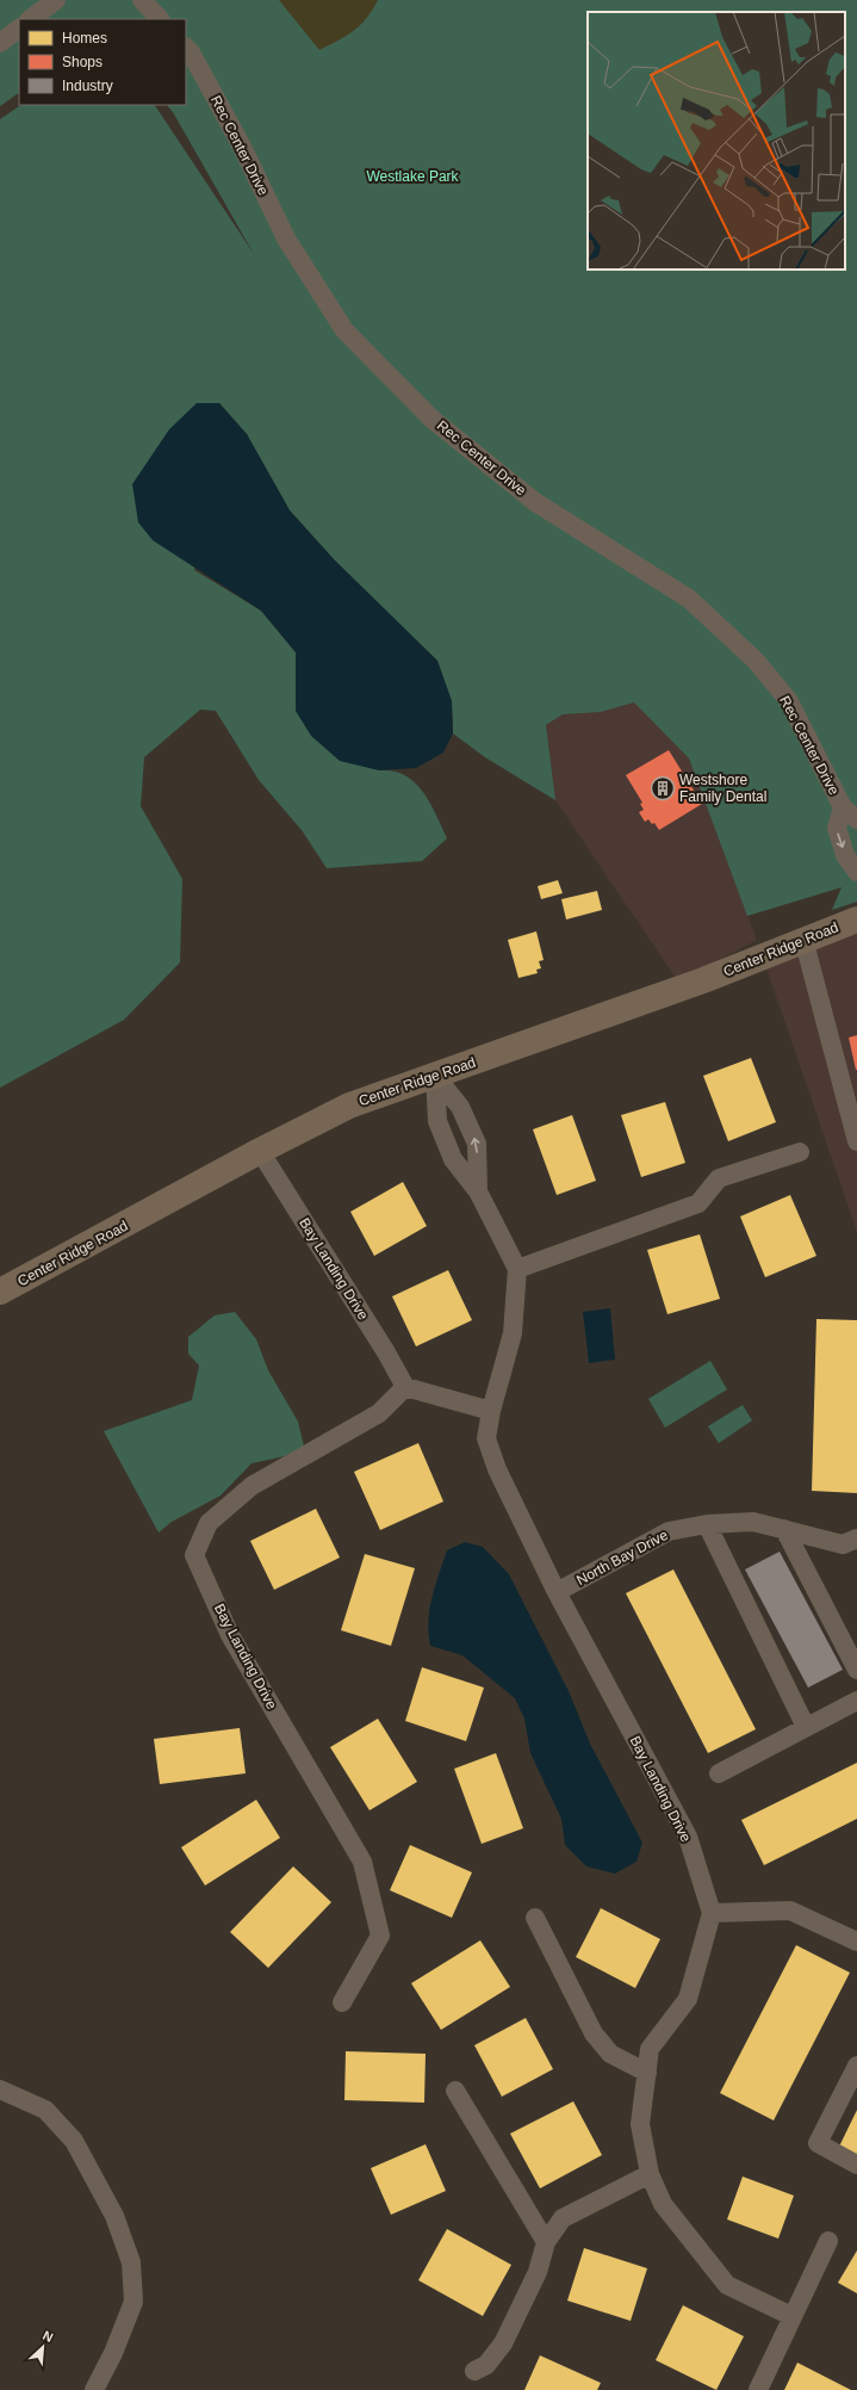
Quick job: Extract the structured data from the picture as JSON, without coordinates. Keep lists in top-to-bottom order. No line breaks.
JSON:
{"streets":{"main road":["Center Ridge Road"],"street":["Rec Center Drive","Bay Landing Drive","North Bay Drive"]},"crossings":[["Center Ridge Road","Bay Landing Drive"],["Bay Landing Drive","North Bay Drive"]],"parks":["Westlake Park"],"places":{"building":["Westshore Family Dental"]},"legend":["Homes","Shops","Industry"],"north":"top right"}
